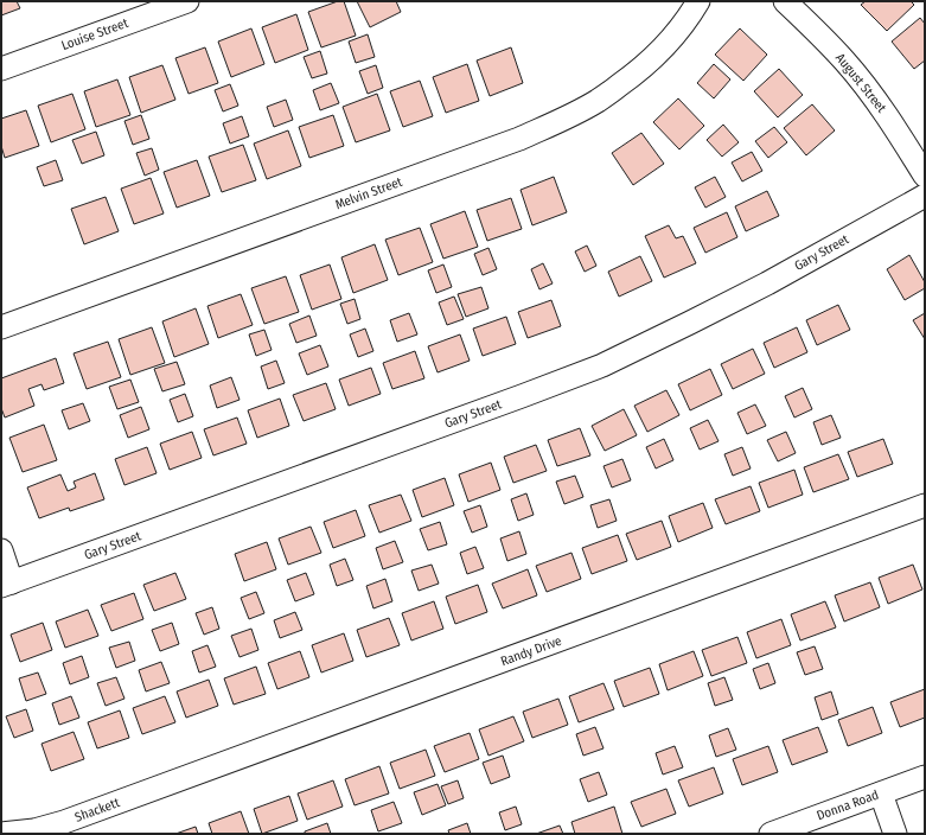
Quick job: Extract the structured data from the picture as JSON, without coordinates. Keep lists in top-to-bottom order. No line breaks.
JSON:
{"streets":{"street":["Louise Street","August Street","Melvin Street","Gary Street","Randy Drive","Donna Road","Shackett"]},"crossings":[["Randy Drive","Shackett"]]}
